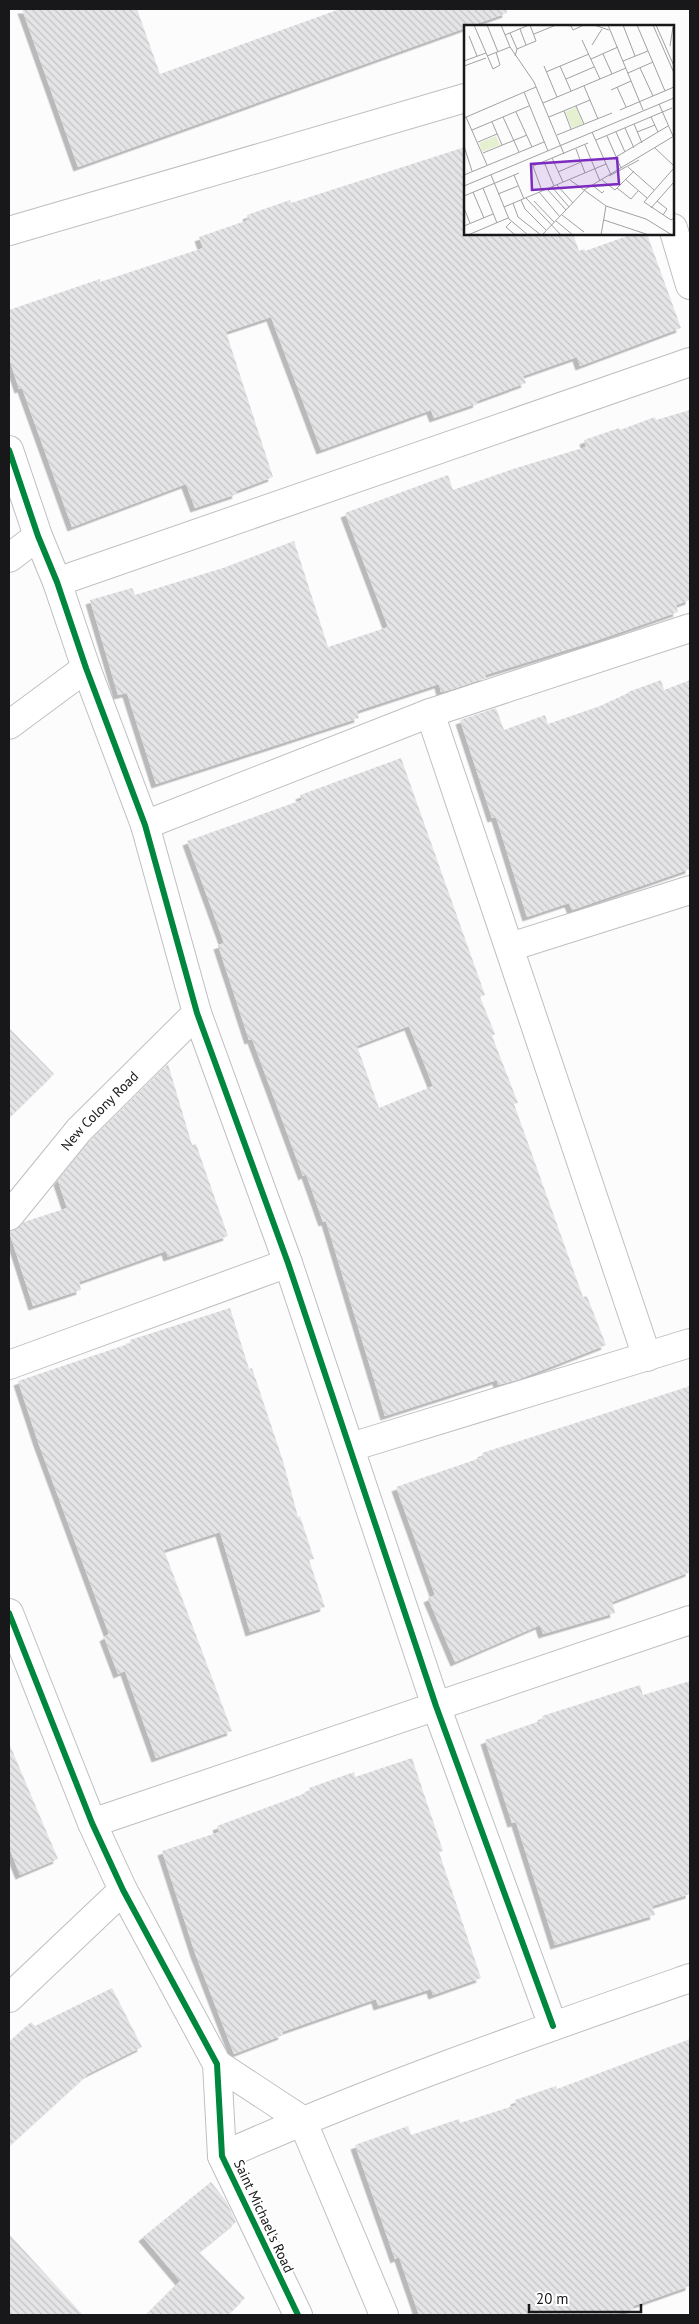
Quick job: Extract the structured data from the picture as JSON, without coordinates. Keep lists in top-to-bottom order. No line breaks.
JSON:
{"streets":{"street":["New Colony Road","Saint Michael's Road"]},"scale_bar":"20 m"}
